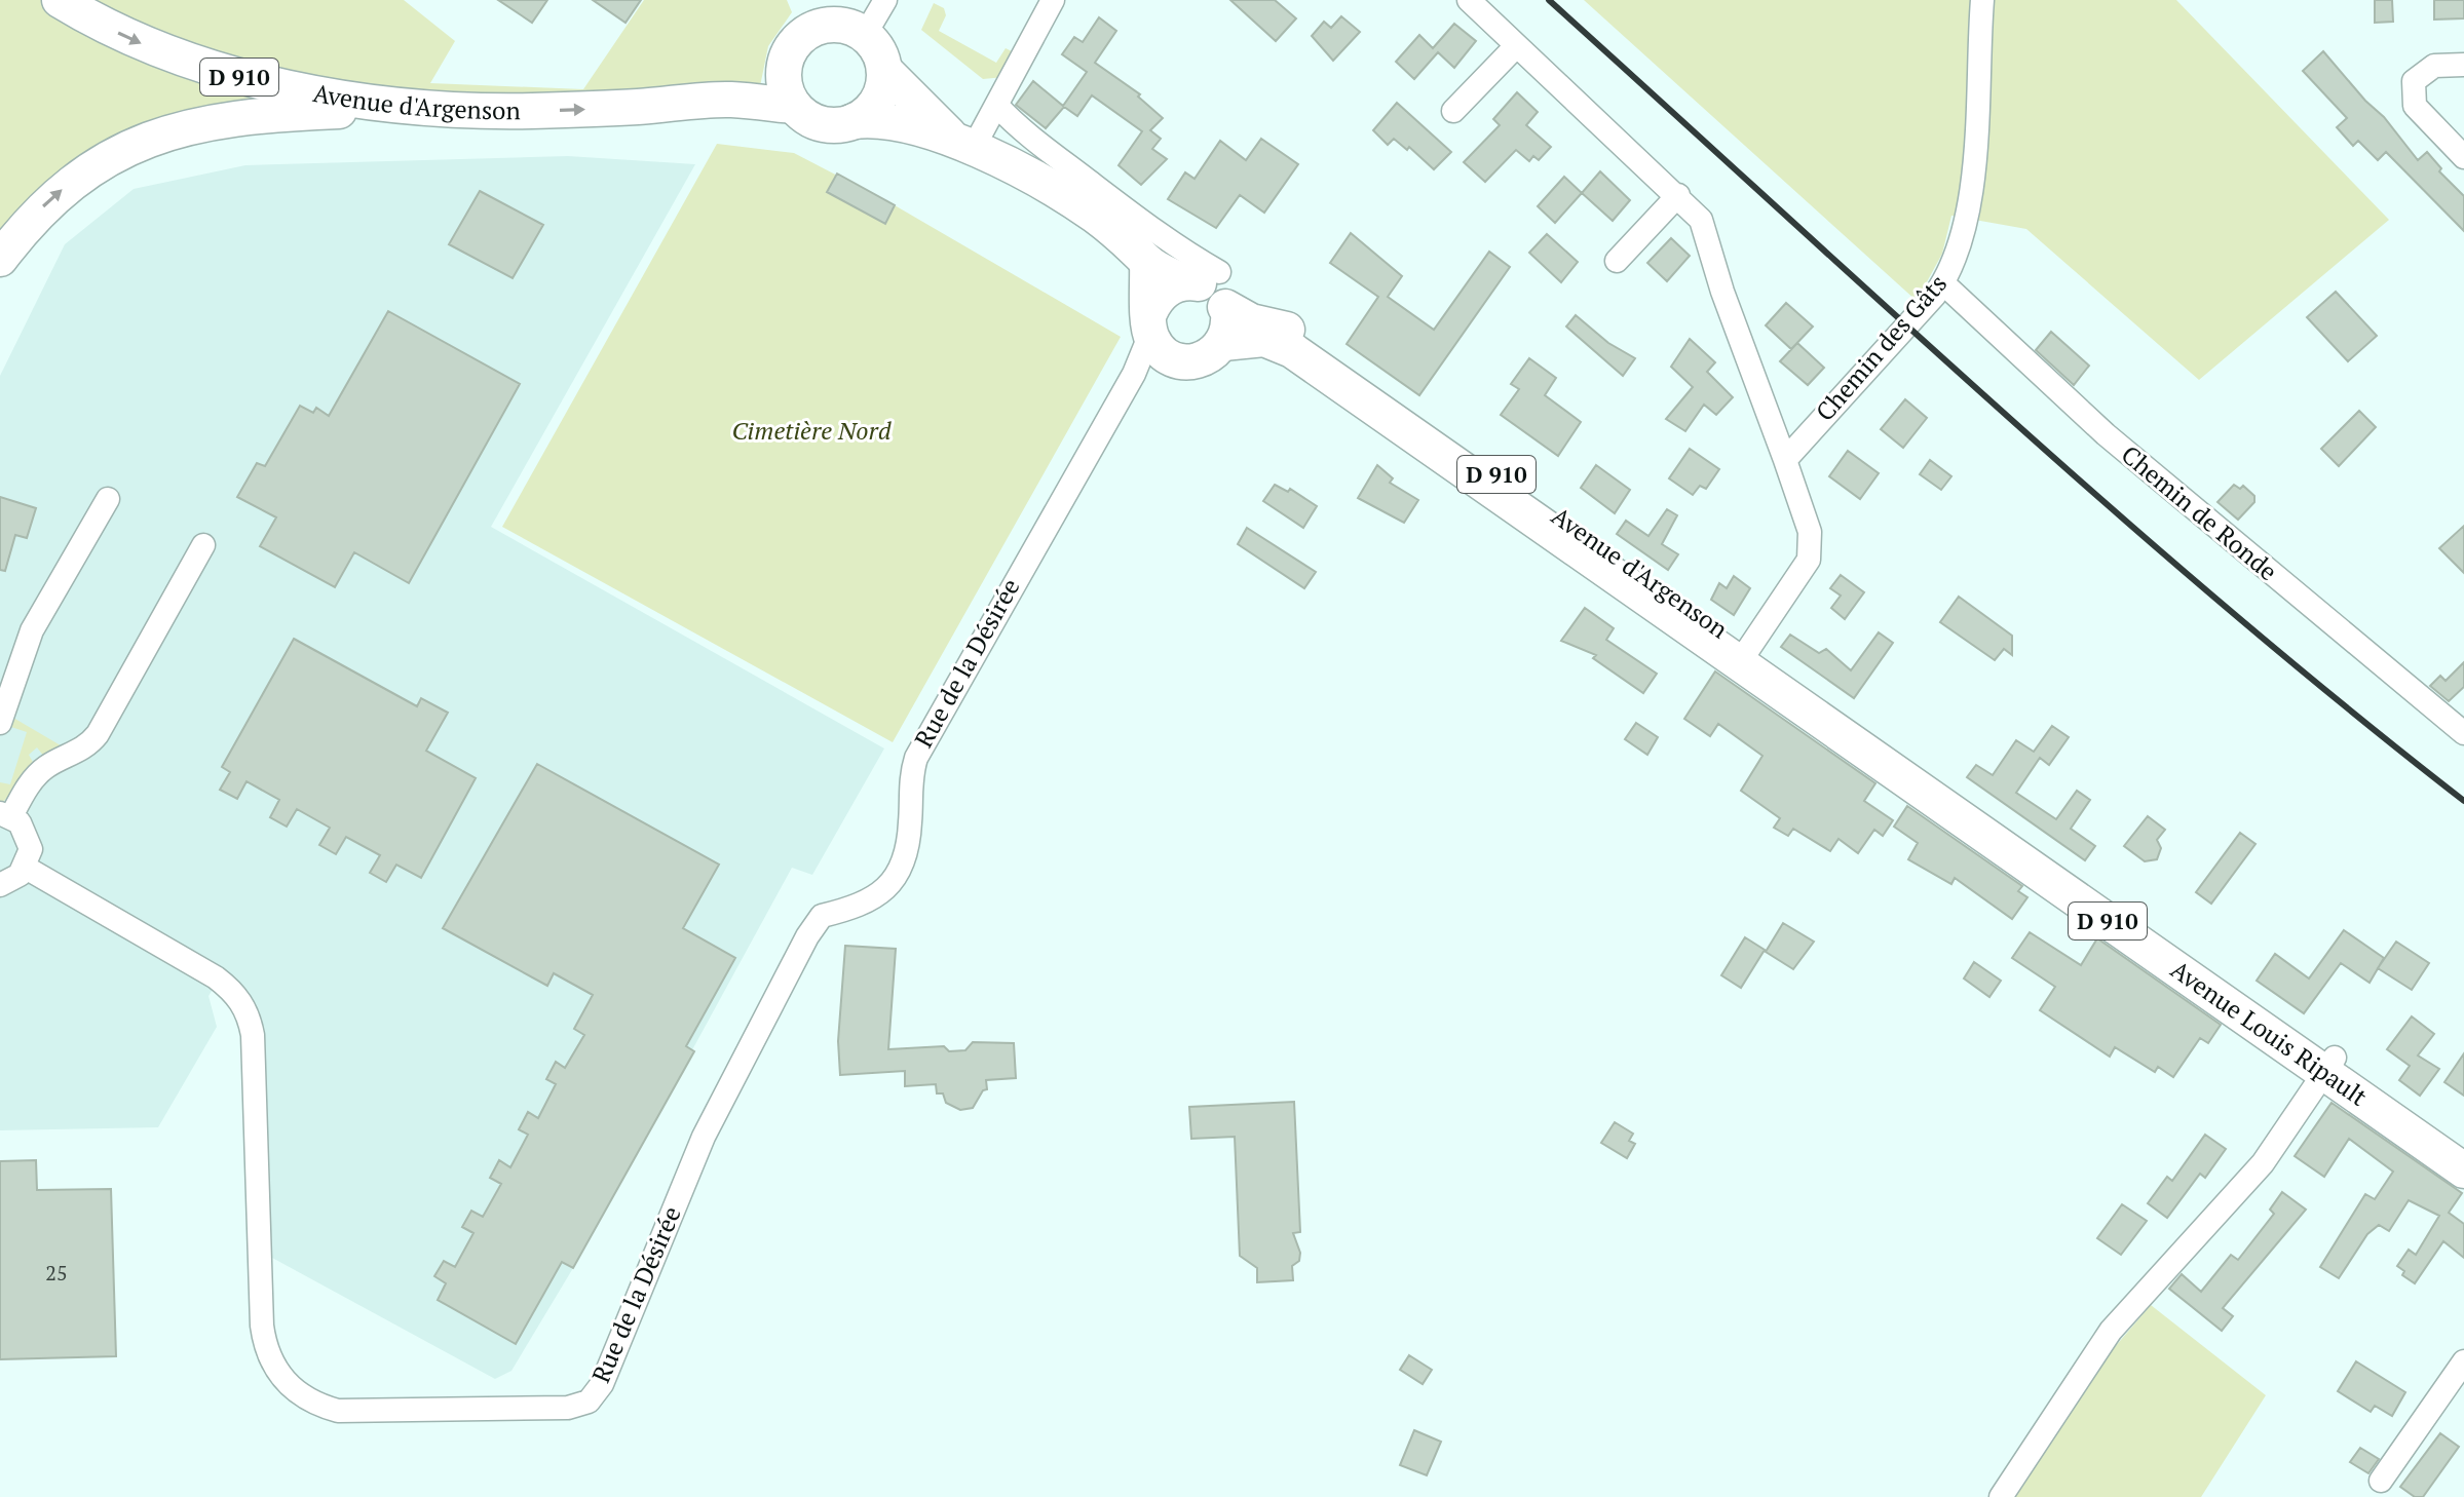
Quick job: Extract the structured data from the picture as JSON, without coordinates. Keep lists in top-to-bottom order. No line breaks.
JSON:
{"streets":{"main road":["D 910","Avenue d'Argenson","Avenue Louis Ripault"],"street":["Chemin des Gâts","Chemin de Ronde","Rue de la Désirée"]},"crossings":[["Avenue d'Argenson","Rue de la Désirée"],["Avenue d'Argenson","Avenue Louis Ripault"],["Chemin des Gâts","Chemin de Ronde"]],"one_way":["Avenue d'Argenson"],"parks":["Cimetière Nord"],"house_numbers":["25"]}
